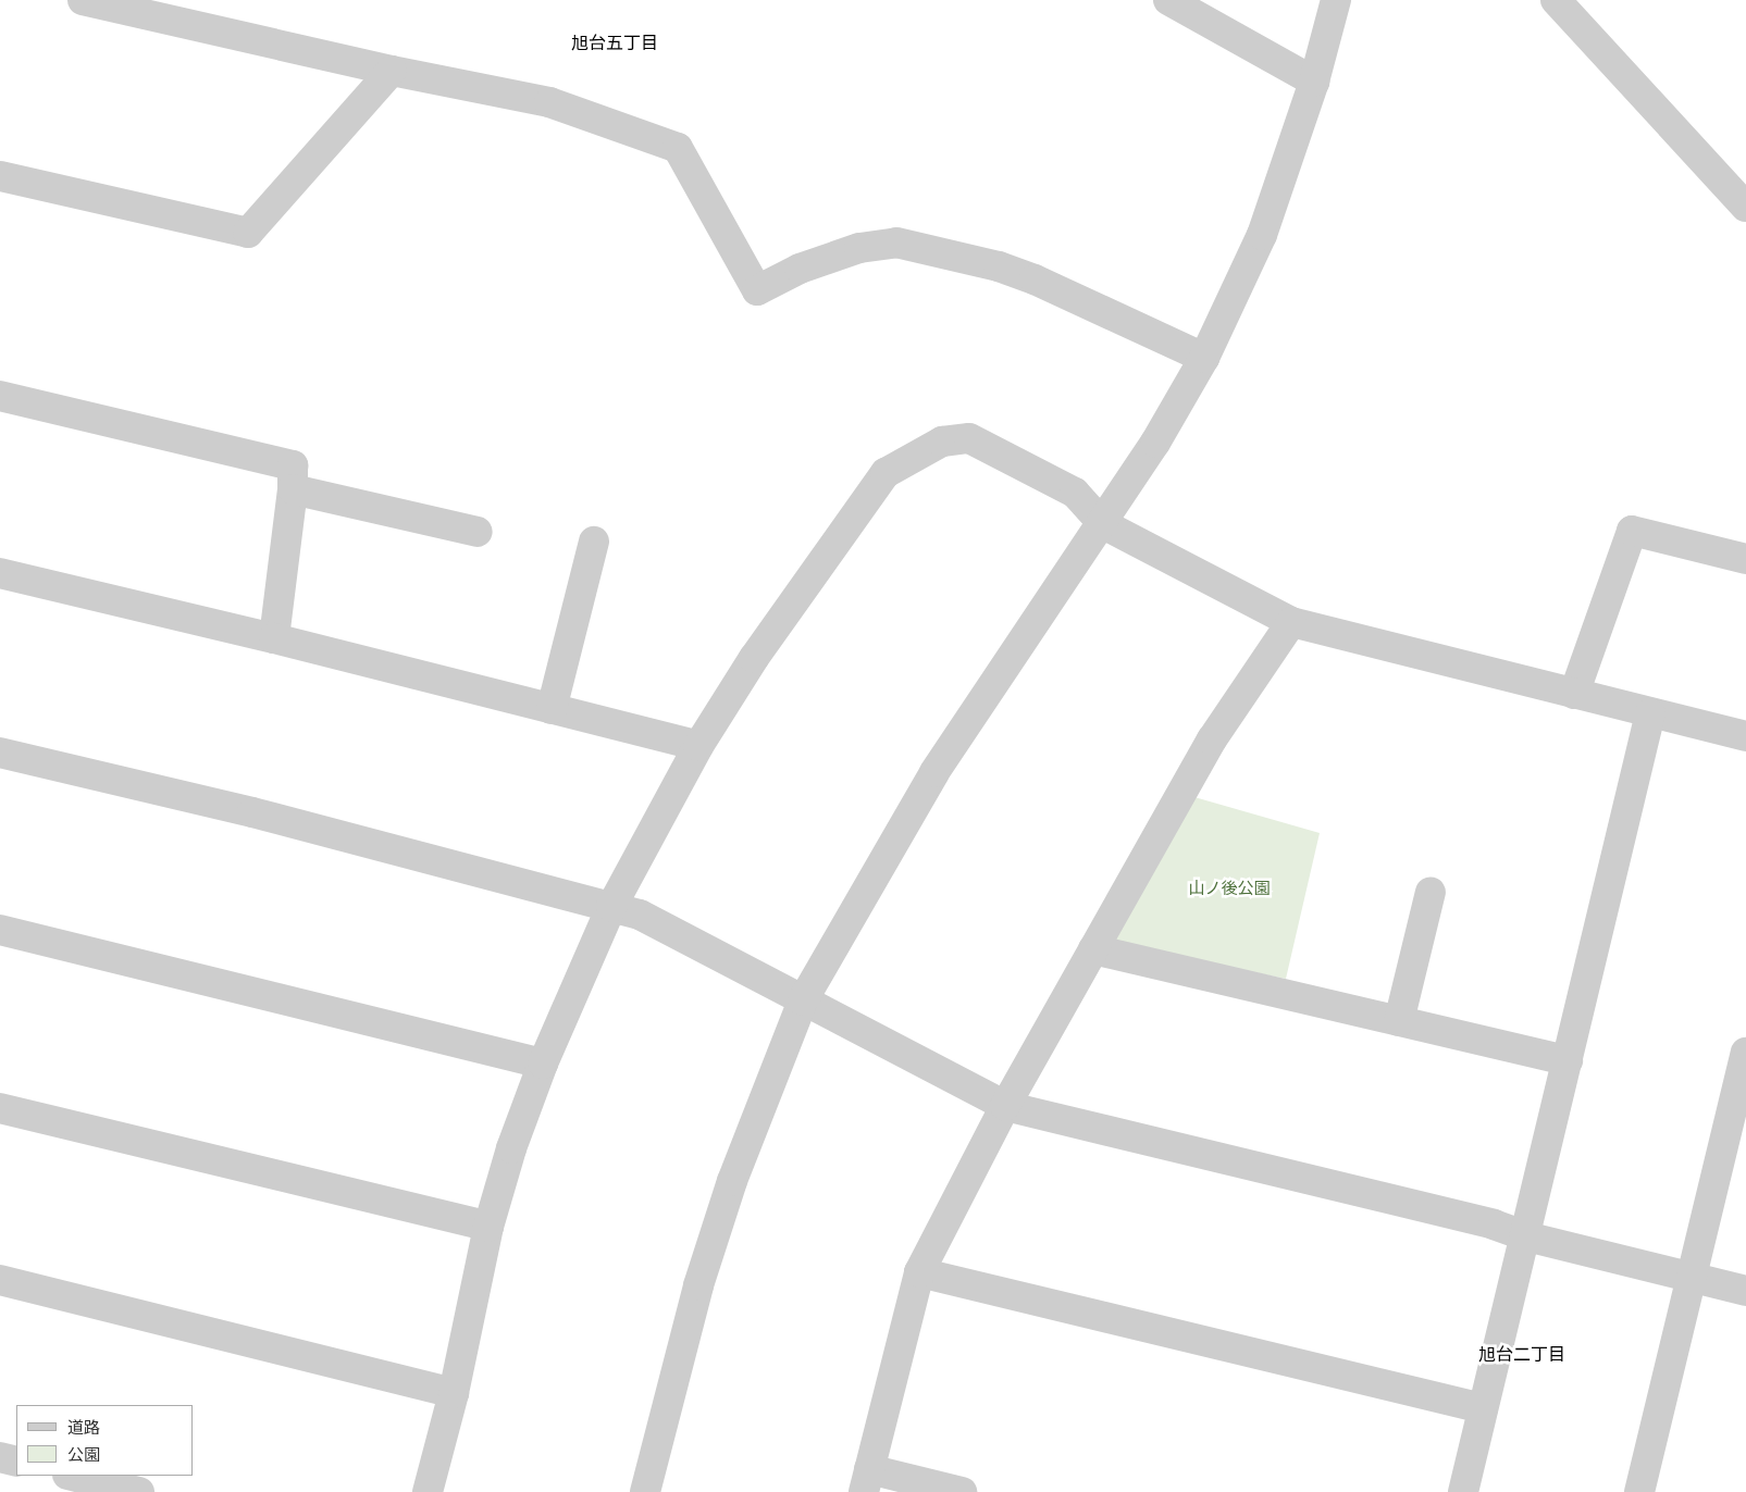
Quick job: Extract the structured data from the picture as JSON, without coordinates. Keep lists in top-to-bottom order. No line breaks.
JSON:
{"districts":["旭台五丁目","旭台二丁目"],"parks":["山ノ後公園"],"legend":["道路","公園"]}
